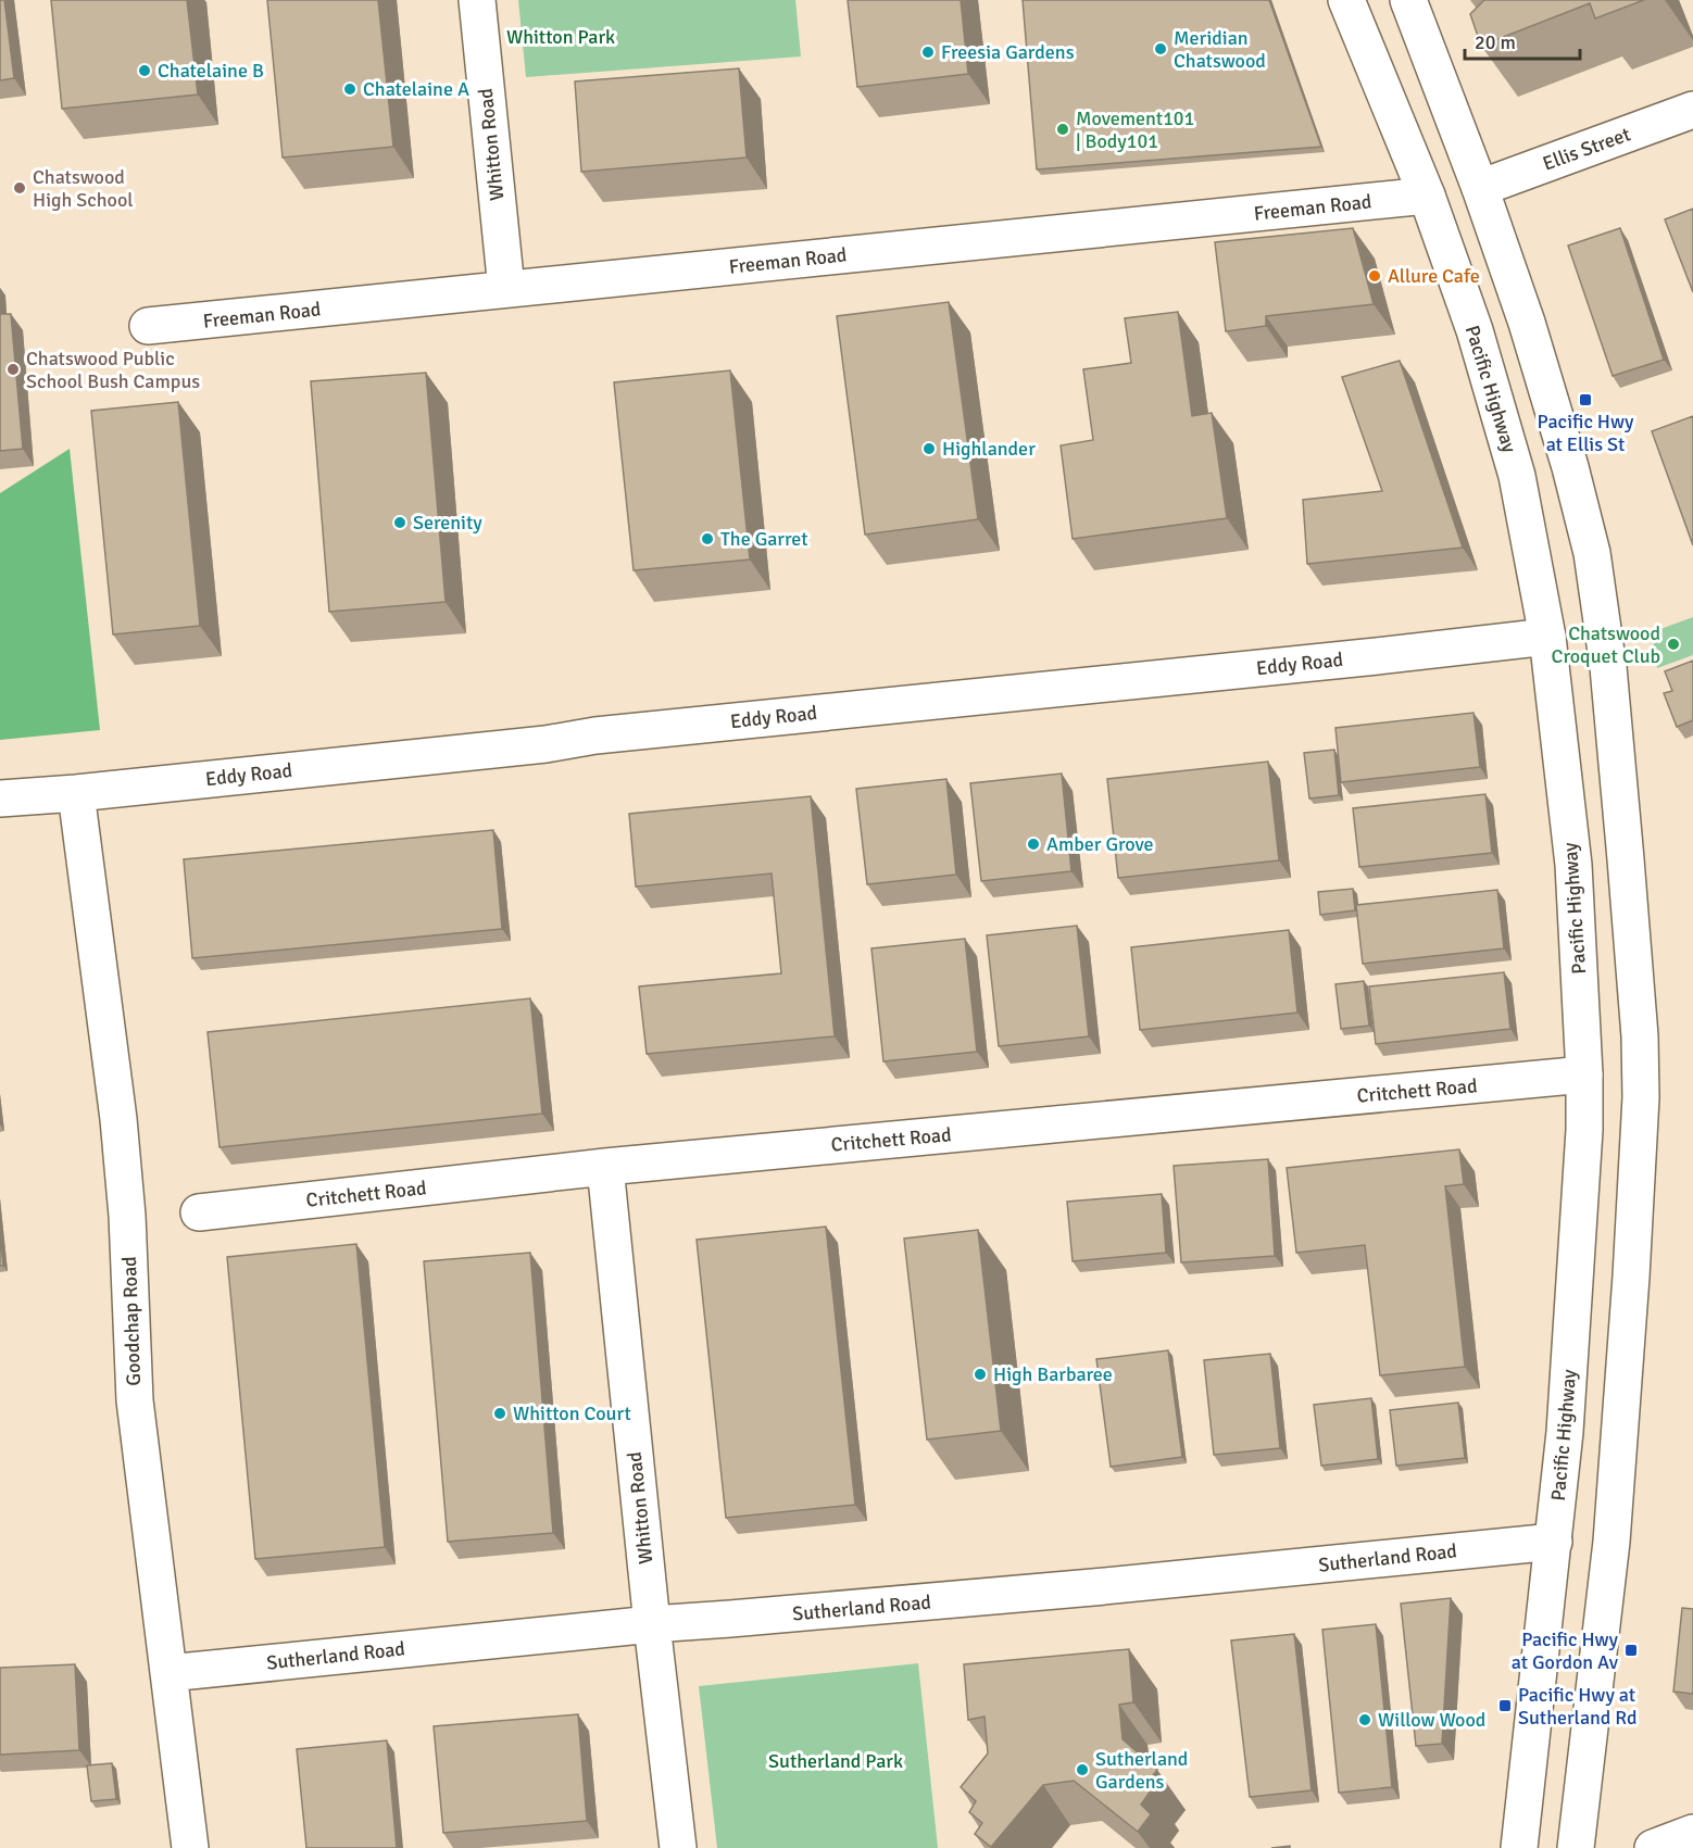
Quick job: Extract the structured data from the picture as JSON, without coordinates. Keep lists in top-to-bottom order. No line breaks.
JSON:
{"streets":{"main road":["Whitton Road","Ellis Street","Freeman Road","Pacific Highway","Eddy Road","Critchett Road","Goodchap Road","Sutherland Road"]},"crossings":[["Whitton Road","Freeman Road"],["Whitton Road","Critchett Road"],["Whitton Road","Sutherland Road"],["Freeman Road","Pacific Highway"],["Pacific Highway","Eddy Road"],["Pacific Highway","Critchett Road"],["Pacific Highway","Sutherland Road"],["Eddy Road","Goodchap Road"],["Goodchap Road","Sutherland Road"]],"parks":["Whitton Park","Sutherland Park"],"places":{"other":["Meridian Chatswood","Freesia Gardens","Chatelaine B","Chatelaine A","Movement101 | Body101","Chatswood High School","Allure Cafe","Chatswood Public School Bush Campus","Highlander","Serenity","The Garret","Chatswood Croquet Club","Amber Grove","High Barbaree","Whitton Court","Willow Wood","Sutherland Gardens"],"transit":["Pacific Hwy at Ellis St","Pacific Hwy at Gordon Av","Pacific Hwy at Sutherland Rd"]},"scale_bar":"20 m"}
